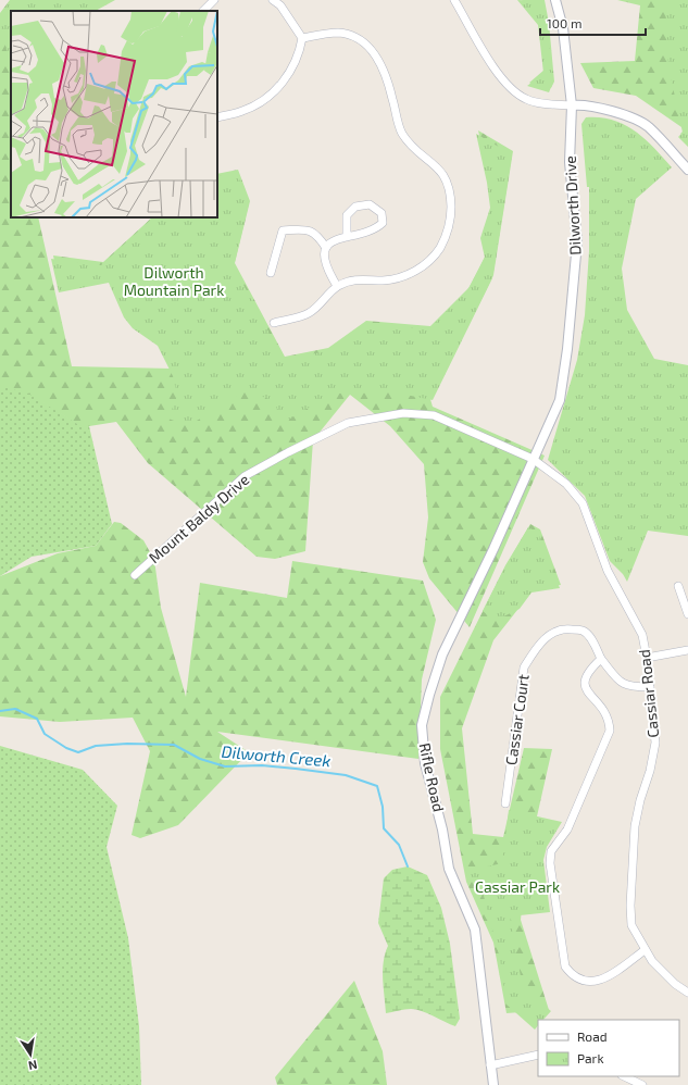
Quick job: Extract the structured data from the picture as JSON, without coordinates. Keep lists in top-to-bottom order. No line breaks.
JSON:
{"streets":{"street":["Dilworth Drive","Mount Baldy Drive","Cassiar Road","Cassiar Court","Rifle Road"]},"crossings":[["Dilworth Drive","Mount Baldy Drive"],["Dilworth Drive","Cassiar Road"],["Dilworth Drive","Rifle Road"],["Mount Baldy Drive","Cassiar Road"],["Mount Baldy Drive","Rifle Road"],["Cassiar Road","Cassiar Court"],["Cassiar Road","Rifle Road"]],"water":["Dilworth Creek"],"parks":["Dilworth Mountain Park","Cassiar Park"],"legend":["Road","Park"],"scale_bar":"100 m","north":"bottom"}
